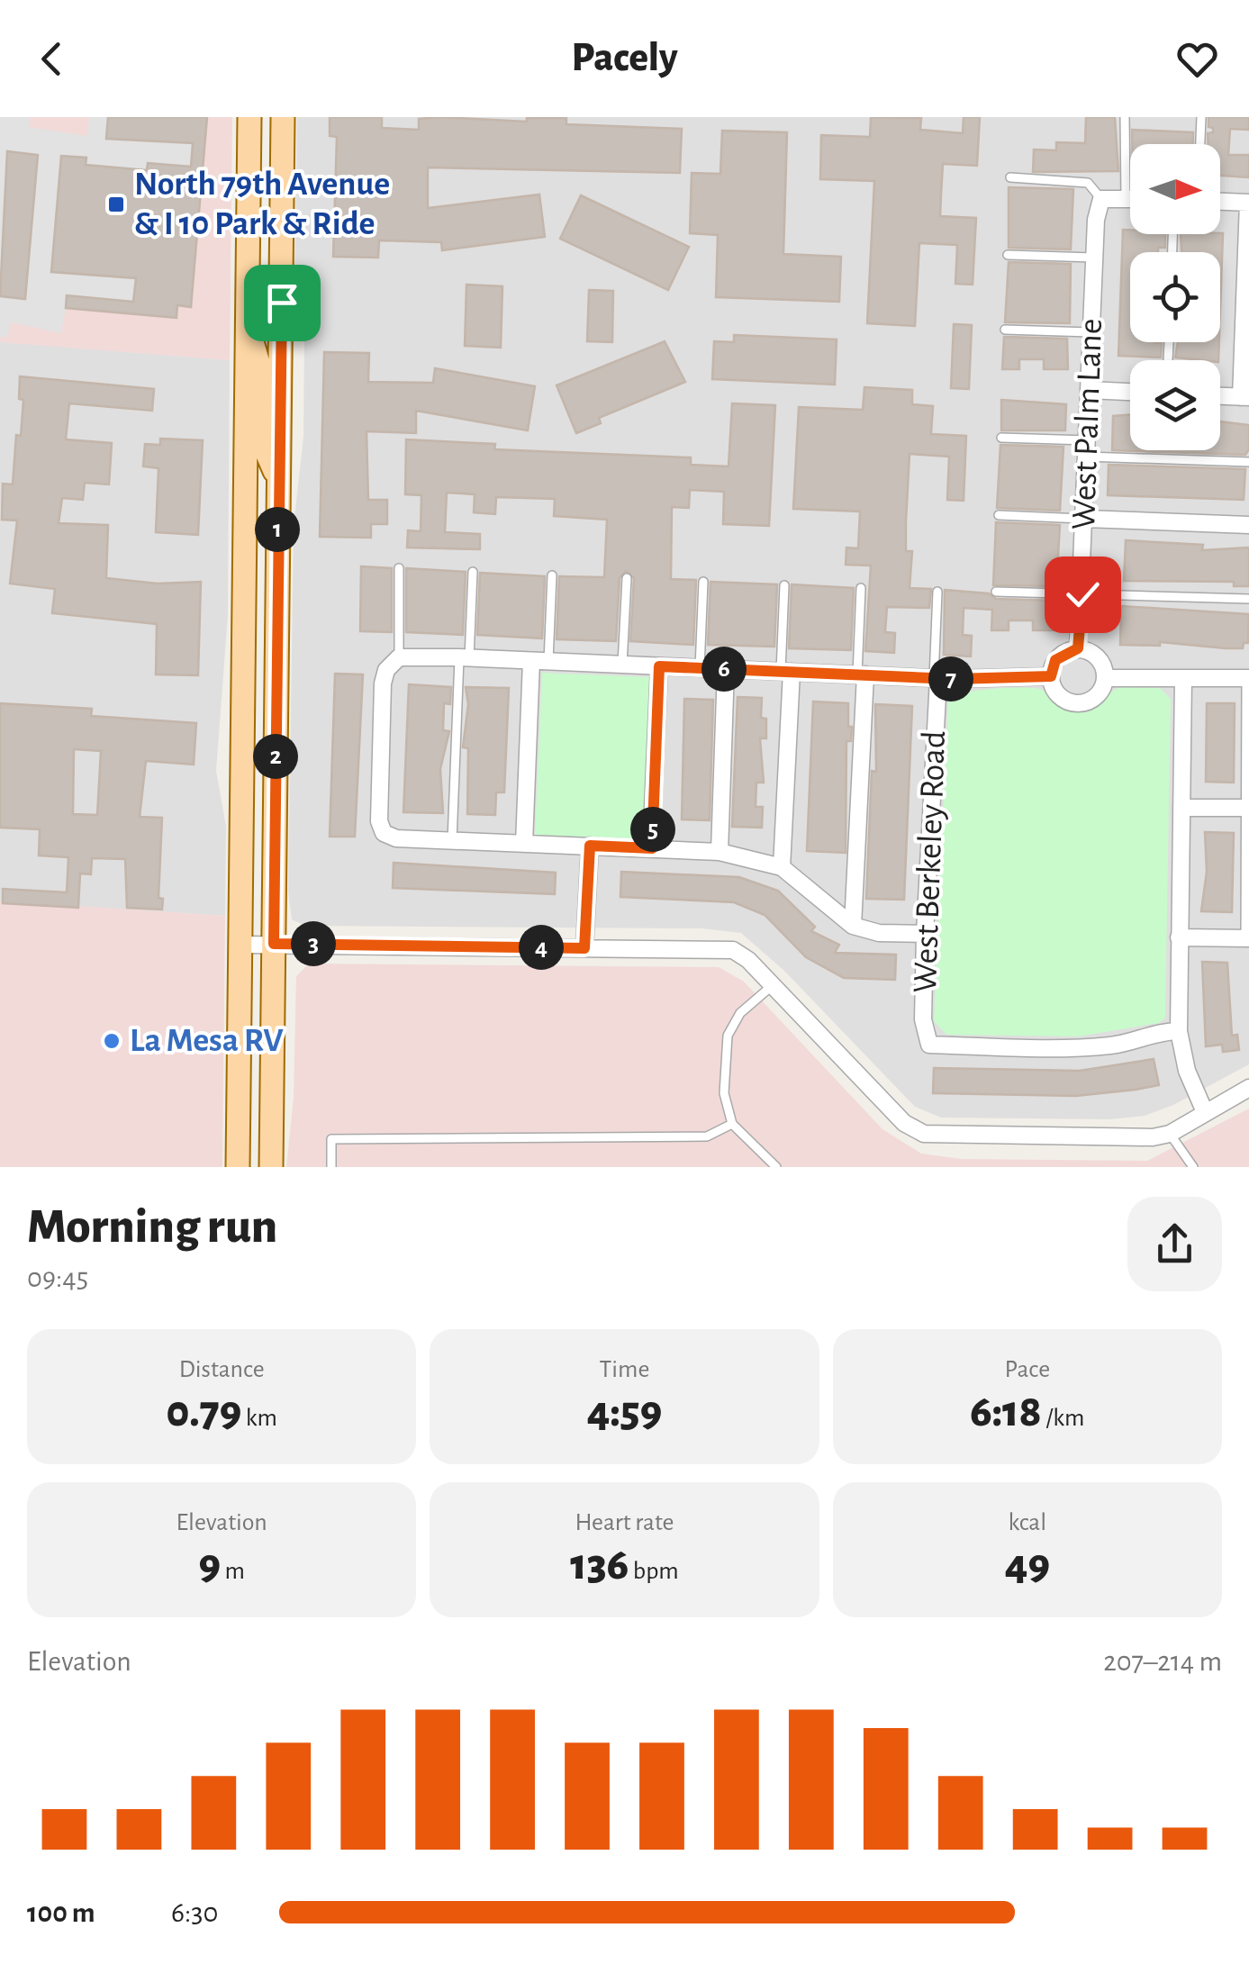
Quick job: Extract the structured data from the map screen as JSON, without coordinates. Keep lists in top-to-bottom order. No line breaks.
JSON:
{"streets":{"street":["West Palm Lane","West Berkeley Road"]},"places":{"transit":["North 79th Avenue & I 10 Park & Ride"],"other":["La Mesa RV"]},"north":"right","page":{"header":"Pacely","pins":["1","6","7","2","5","3","4"],"heading":["Morning run","09:45"],"stats":[["Distance","0.79 km"],["Time","4:59"],["Pace","6:18 /km"],["Elevation","9 m"],["Heart rate","136 bpm"],["kcal","49"]],"chart":["Elevation","207–214 m"],"list":[{"name":"100 m","note":"6:30"}]}}
